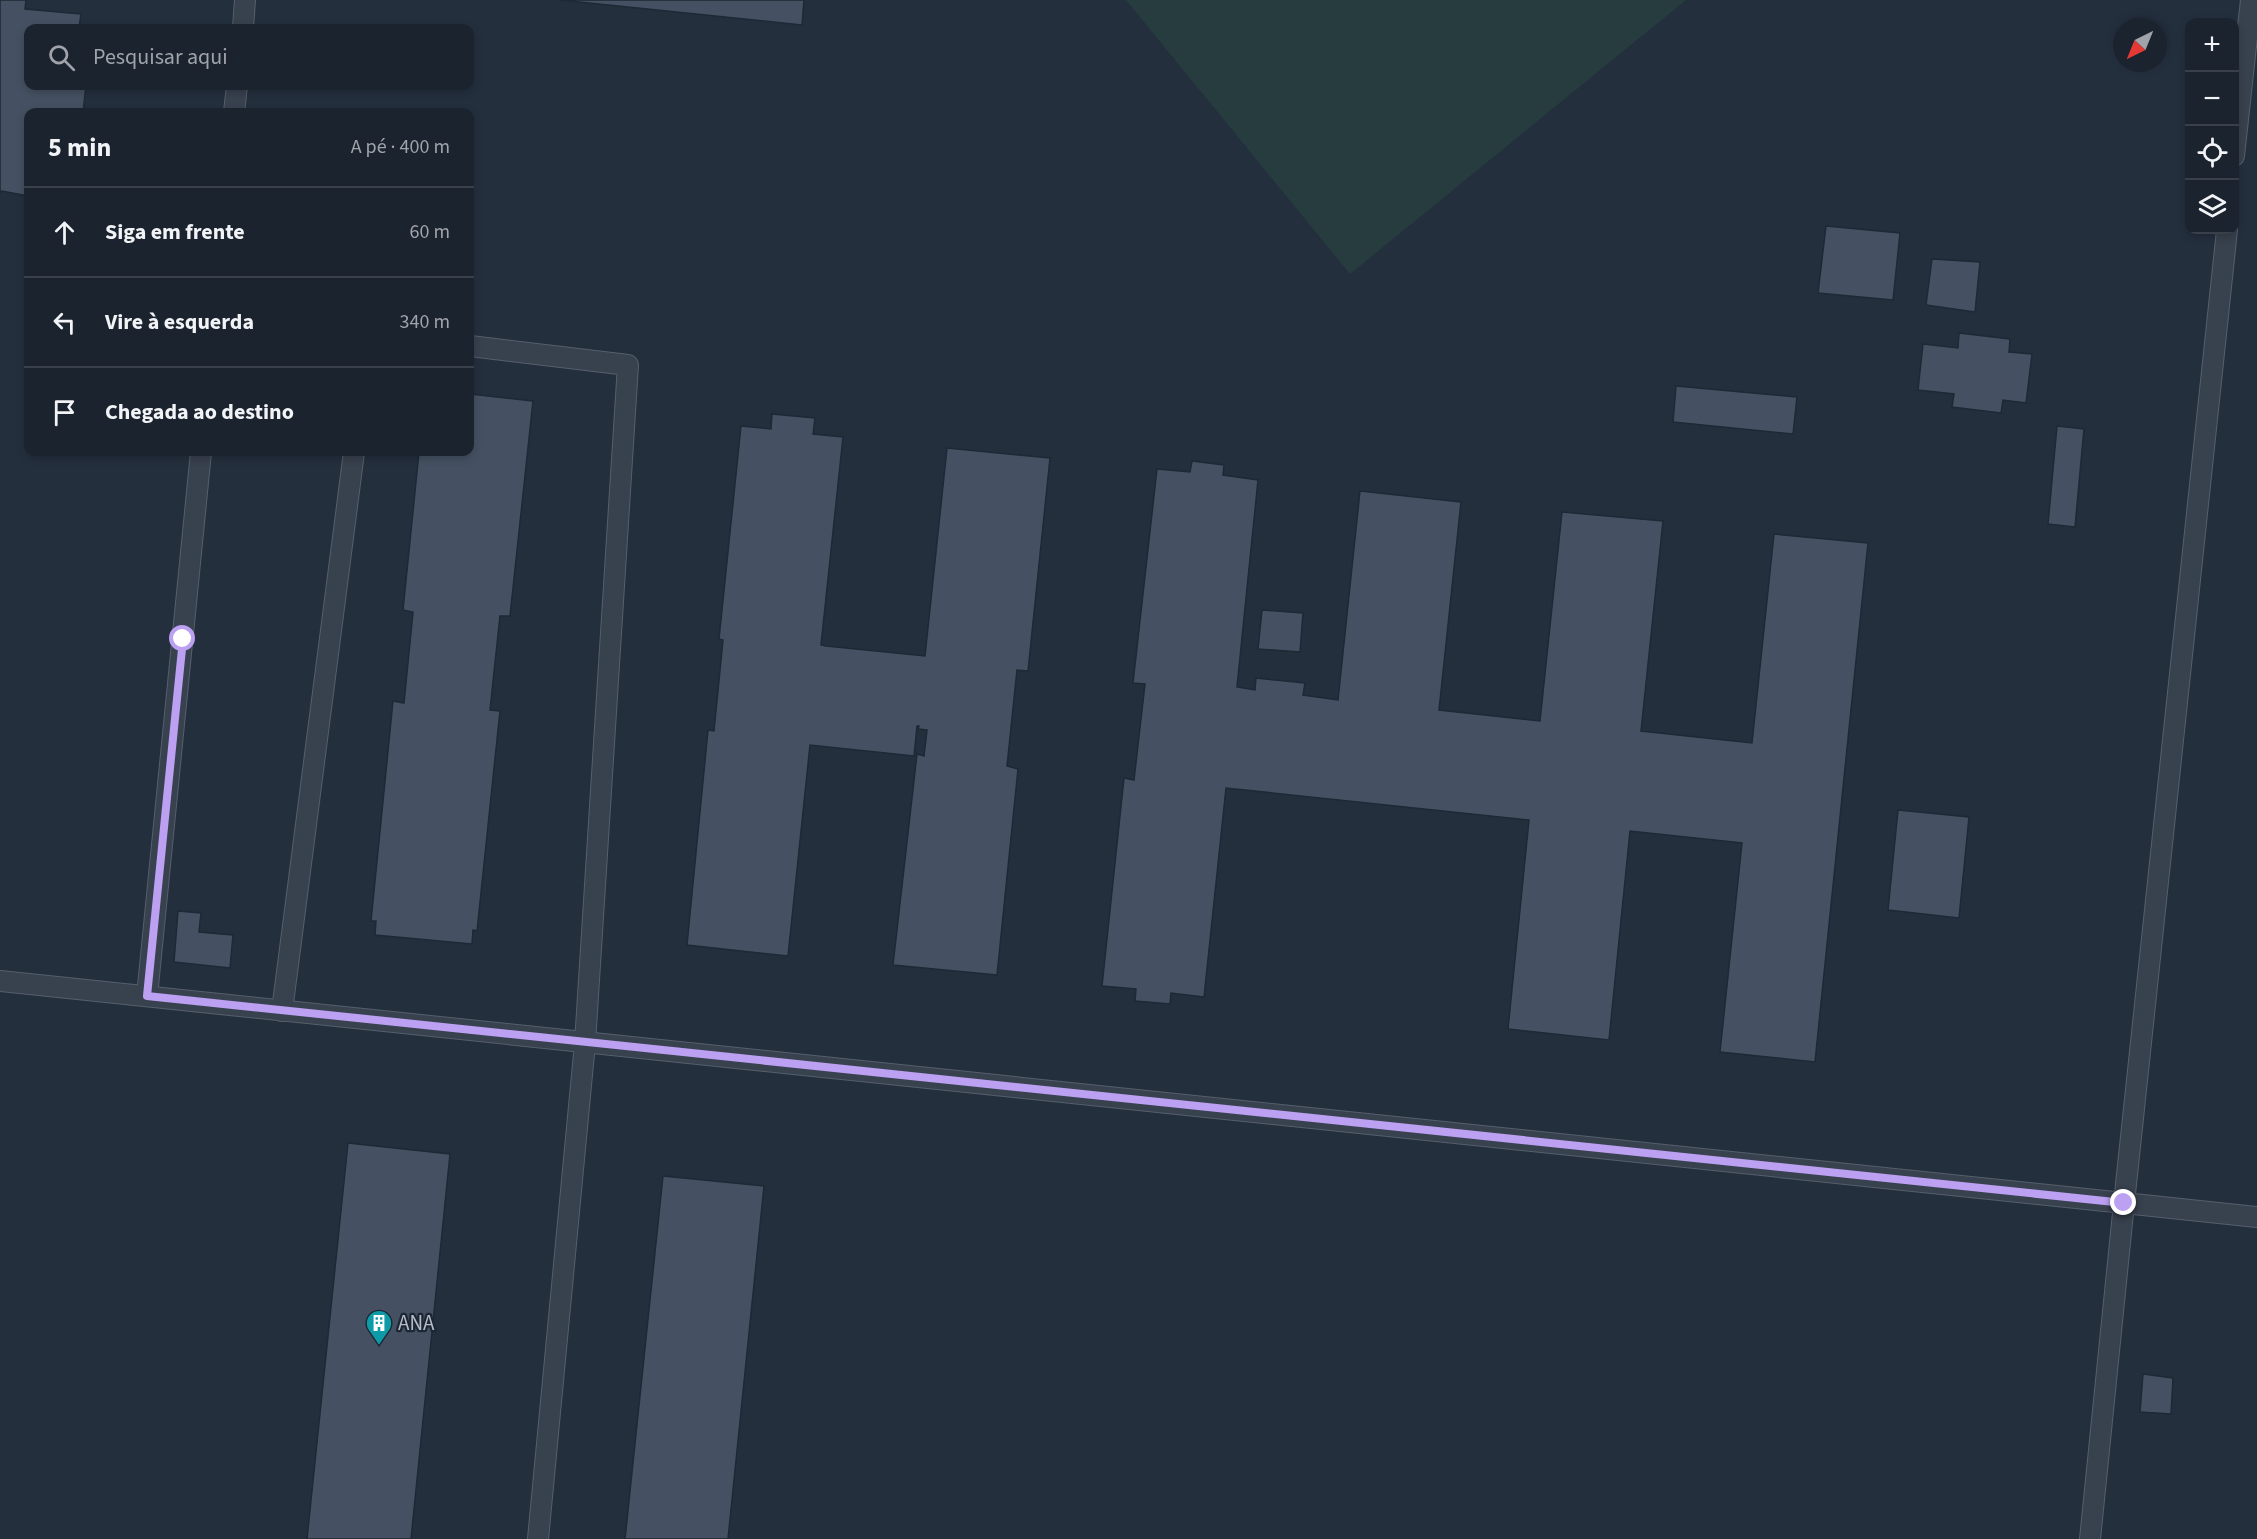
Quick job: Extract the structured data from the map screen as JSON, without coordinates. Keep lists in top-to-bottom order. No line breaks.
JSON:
{"places":{"building":["ANA"]},"north":"bottom left","page":{"map_buttons":["+","−"],"search":"Pesquisar aqui","heading":["5 min","A pé · 400 m"],"list":[["Siga em frente","60 m"],["Vire à esquerda","340 m"],"Chegada ao destino"]}}
